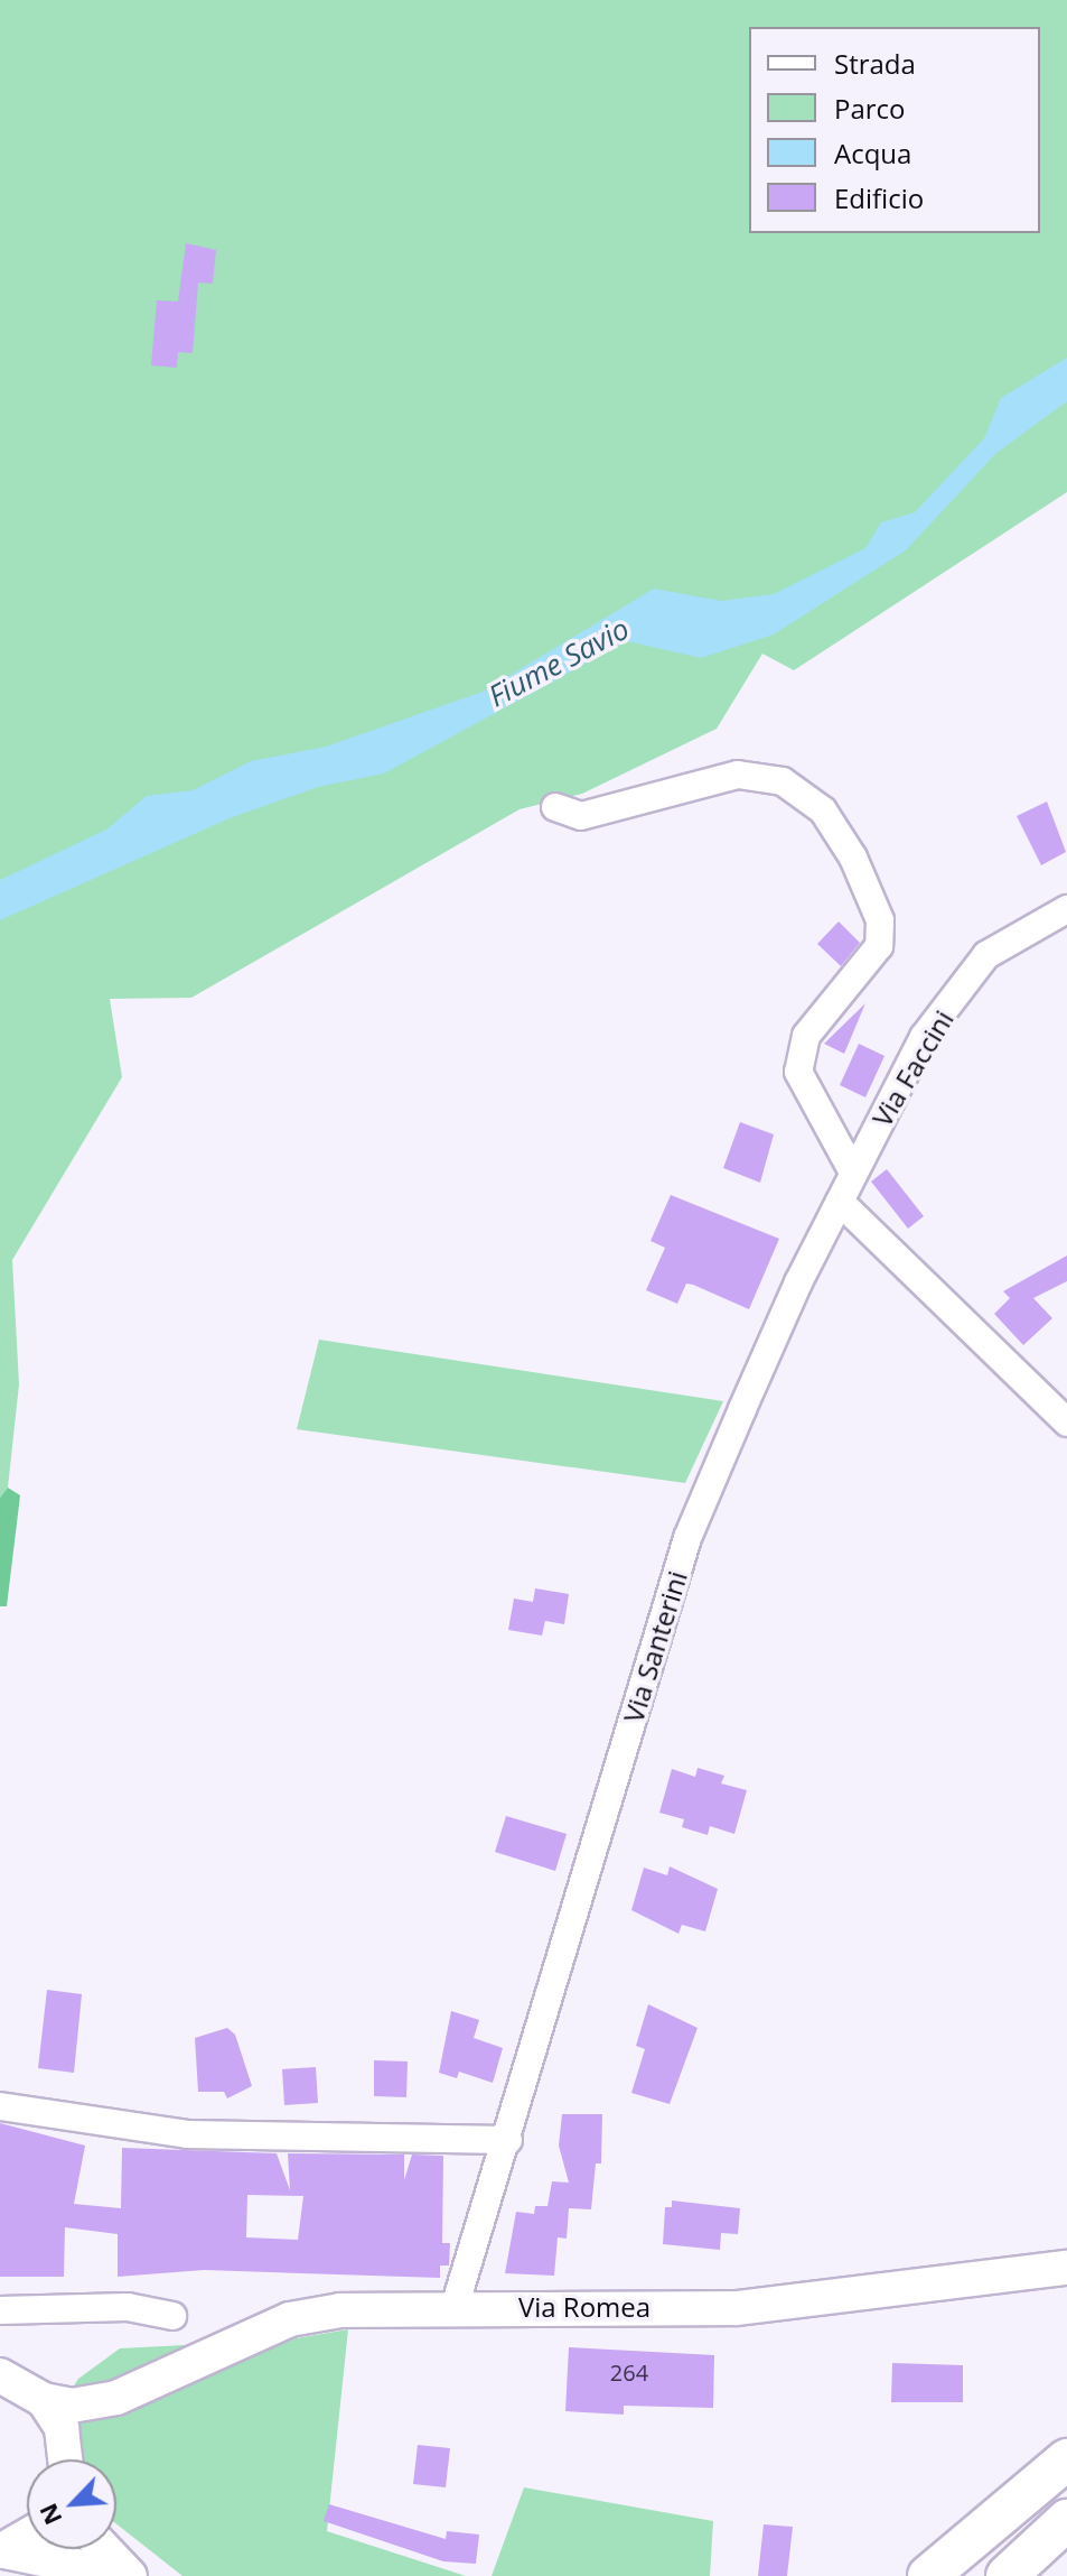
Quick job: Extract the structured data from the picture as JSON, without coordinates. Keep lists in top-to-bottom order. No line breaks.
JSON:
{"streets":{"main road":["Via Romea"],"street":["Via Faccini","Via Santerini"]},"crossings":[["Via Faccini","Via Santerini"],["Via Santerini","Via Romea"]],"water":["Fiume Savio"],"house_numbers":["264"],"legend":["Strada","Parco","Acqua","Edificio"],"north":"bottom left"}
